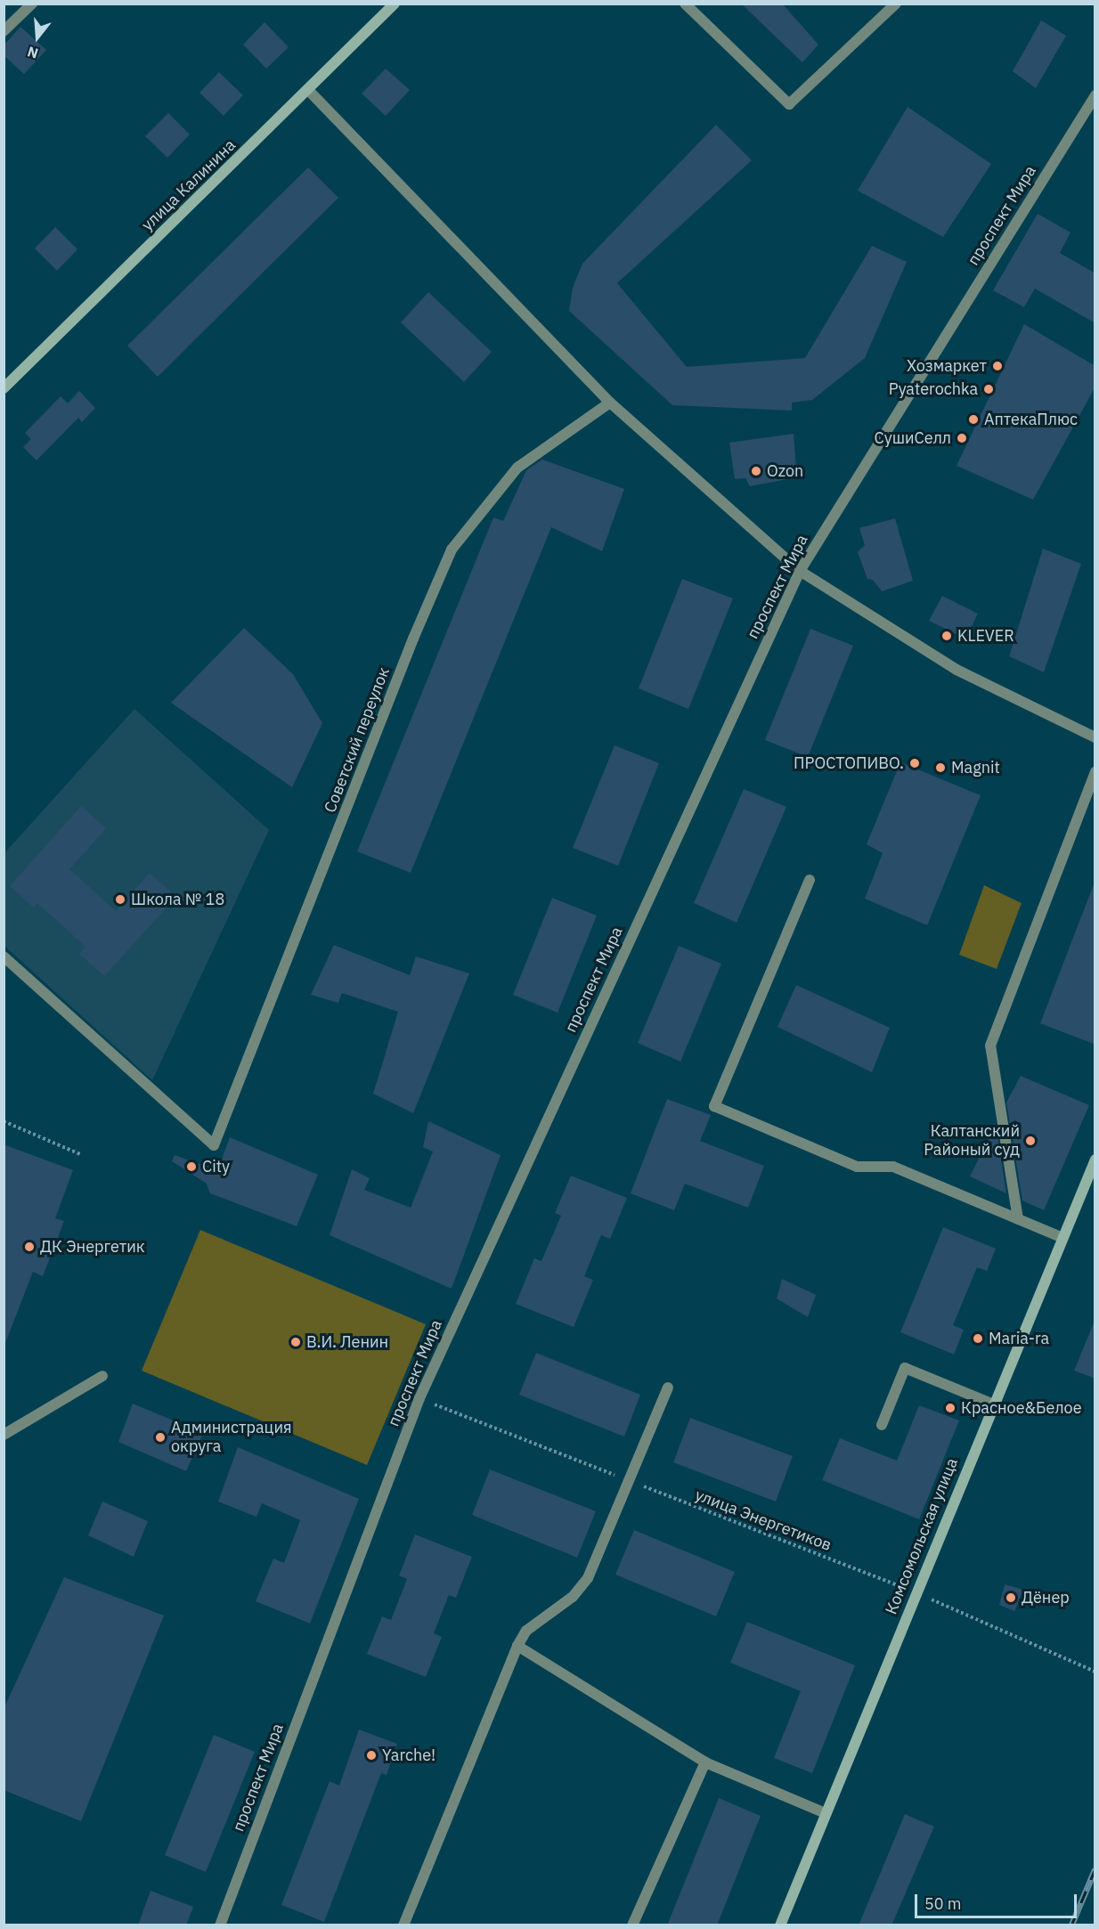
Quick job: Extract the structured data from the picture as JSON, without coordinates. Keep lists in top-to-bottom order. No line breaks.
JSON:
{"streets":{"street":["улица Калинина","проспект Мира","Советский переулок","Комсомольская улица"],"path":["улица Энергетиков"]},"crossings":[["проспект Мира","улица Энергетиков"],["улица Энергетиков","Комсомольская улица"]],"places":["Хозмаркет","Pyaterochka","АптекаПлюс","СушиСелл","Ozon","KLEVER","ПРОСТОПИВО.","Magnit","Школа № 18","Калтанский Районый суд","City","ДК Энергетик","Maria-ra","В.И. Ленин","Красное&Белое","Администрация округа","Дёнер","Yarche!"],"scale_bar":"50 m","north":"bottom"}
